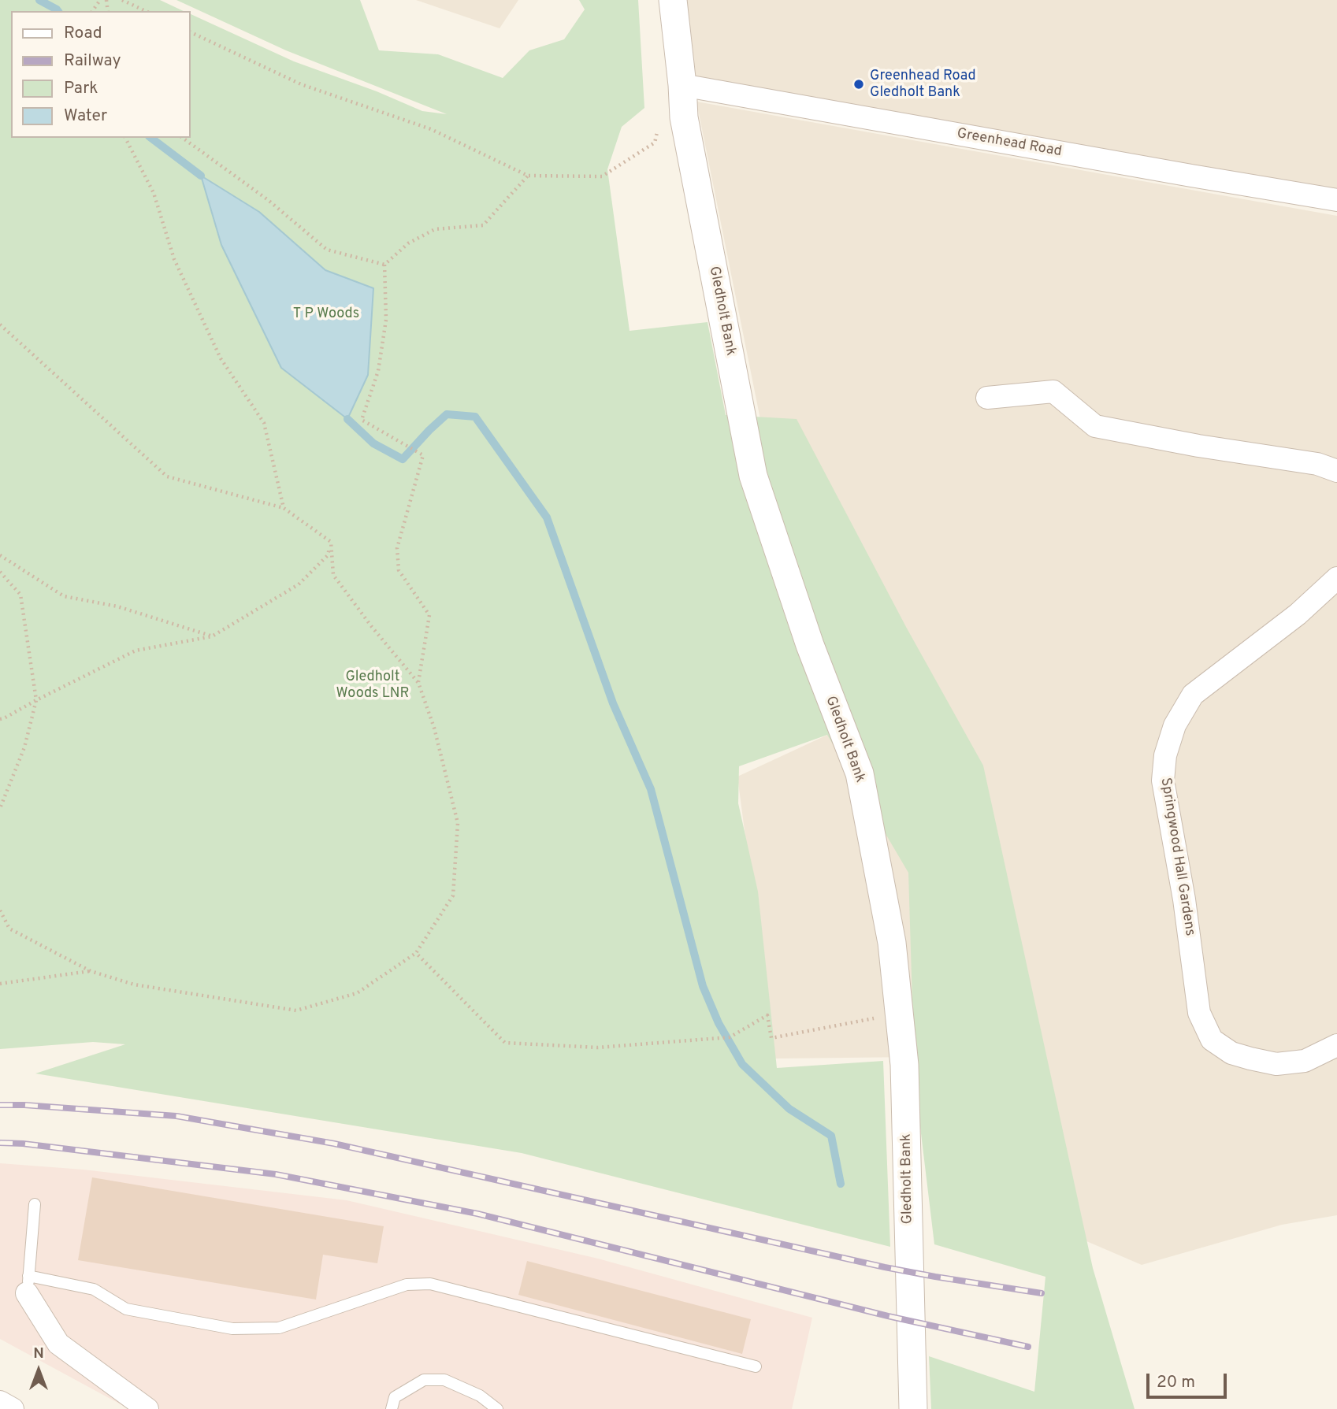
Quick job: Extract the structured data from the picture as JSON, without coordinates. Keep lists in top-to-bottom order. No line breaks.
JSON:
{"streets":{"street":["Greenhead Road","Gledholt Bank","Springwood Hall Gardens"]},"crossings":[["Greenhead Road","Gledholt Bank"]],"parks":["T P Woods","Gledholt Woods LNR"],"places":["Greenhead Road Gledholt Bank"],"legend":["Road","Railway","Park","Water"],"scale_bar":"20 m","north":"top"}
